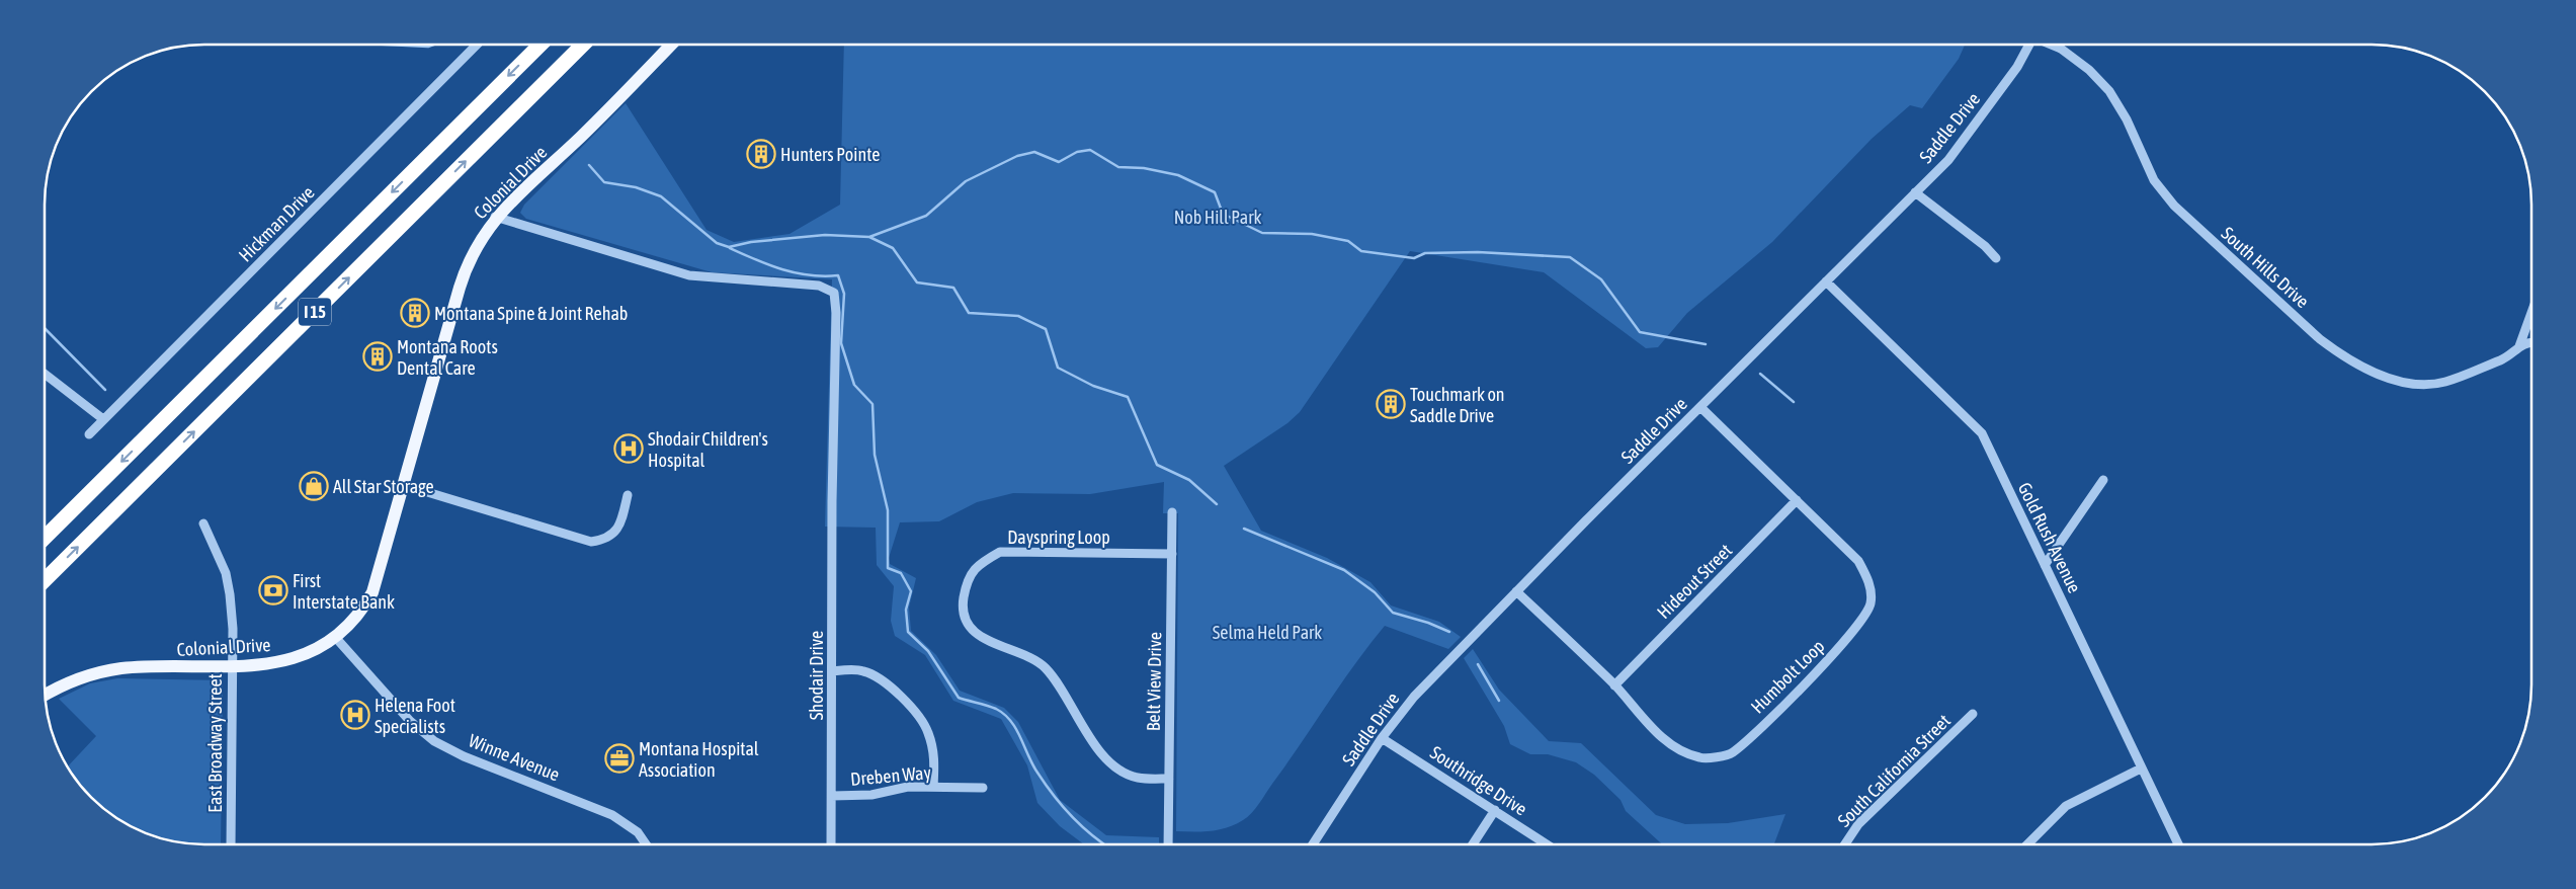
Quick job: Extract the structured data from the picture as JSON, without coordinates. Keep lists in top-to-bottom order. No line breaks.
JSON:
{"streets":{"highway":["I 15"],"main road":["Colonial Drive"],"street":["Saddle Drive","Hickman Drive","South Hills Drive","Dayspring Loop","Gold Rush Avenue","Hideout Street","Shodair Drive","Humbolt Loop","Belt View Drive","East Broadway Street","Winne Avenue","South California Street","Dreben Way","Southridge Drive"]},"crossings":[["Saddle Drive","Gold Rush Avenue"],["Saddle Drive","Humbolt Loop"],["Saddle Drive","Southridge Drive"],["Colonial Drive","Shodair Drive"],["Colonial Drive","East Broadway Street"],["Colonial Drive","Winne Avenue"],["Dayspring Loop","Belt View Drive"],["Hideout Street","Humbolt Loop"],["Shodair Drive","Dreben Way"]],"parks":["Nob Hill Park","Selma Held Park"],"places":{"building":["Hunters Pointe","Montana Spine & Joint Rehab","Montana Roots Dental Care","Touchmark on Saddle Drive"],"hospital":["Shodair Children's Hospital","Helena Foot Specialists"],"shop":["All Star Storage"],"bank":["First Interstate Bank"],"office":["Montana Hospital Association"]}}
